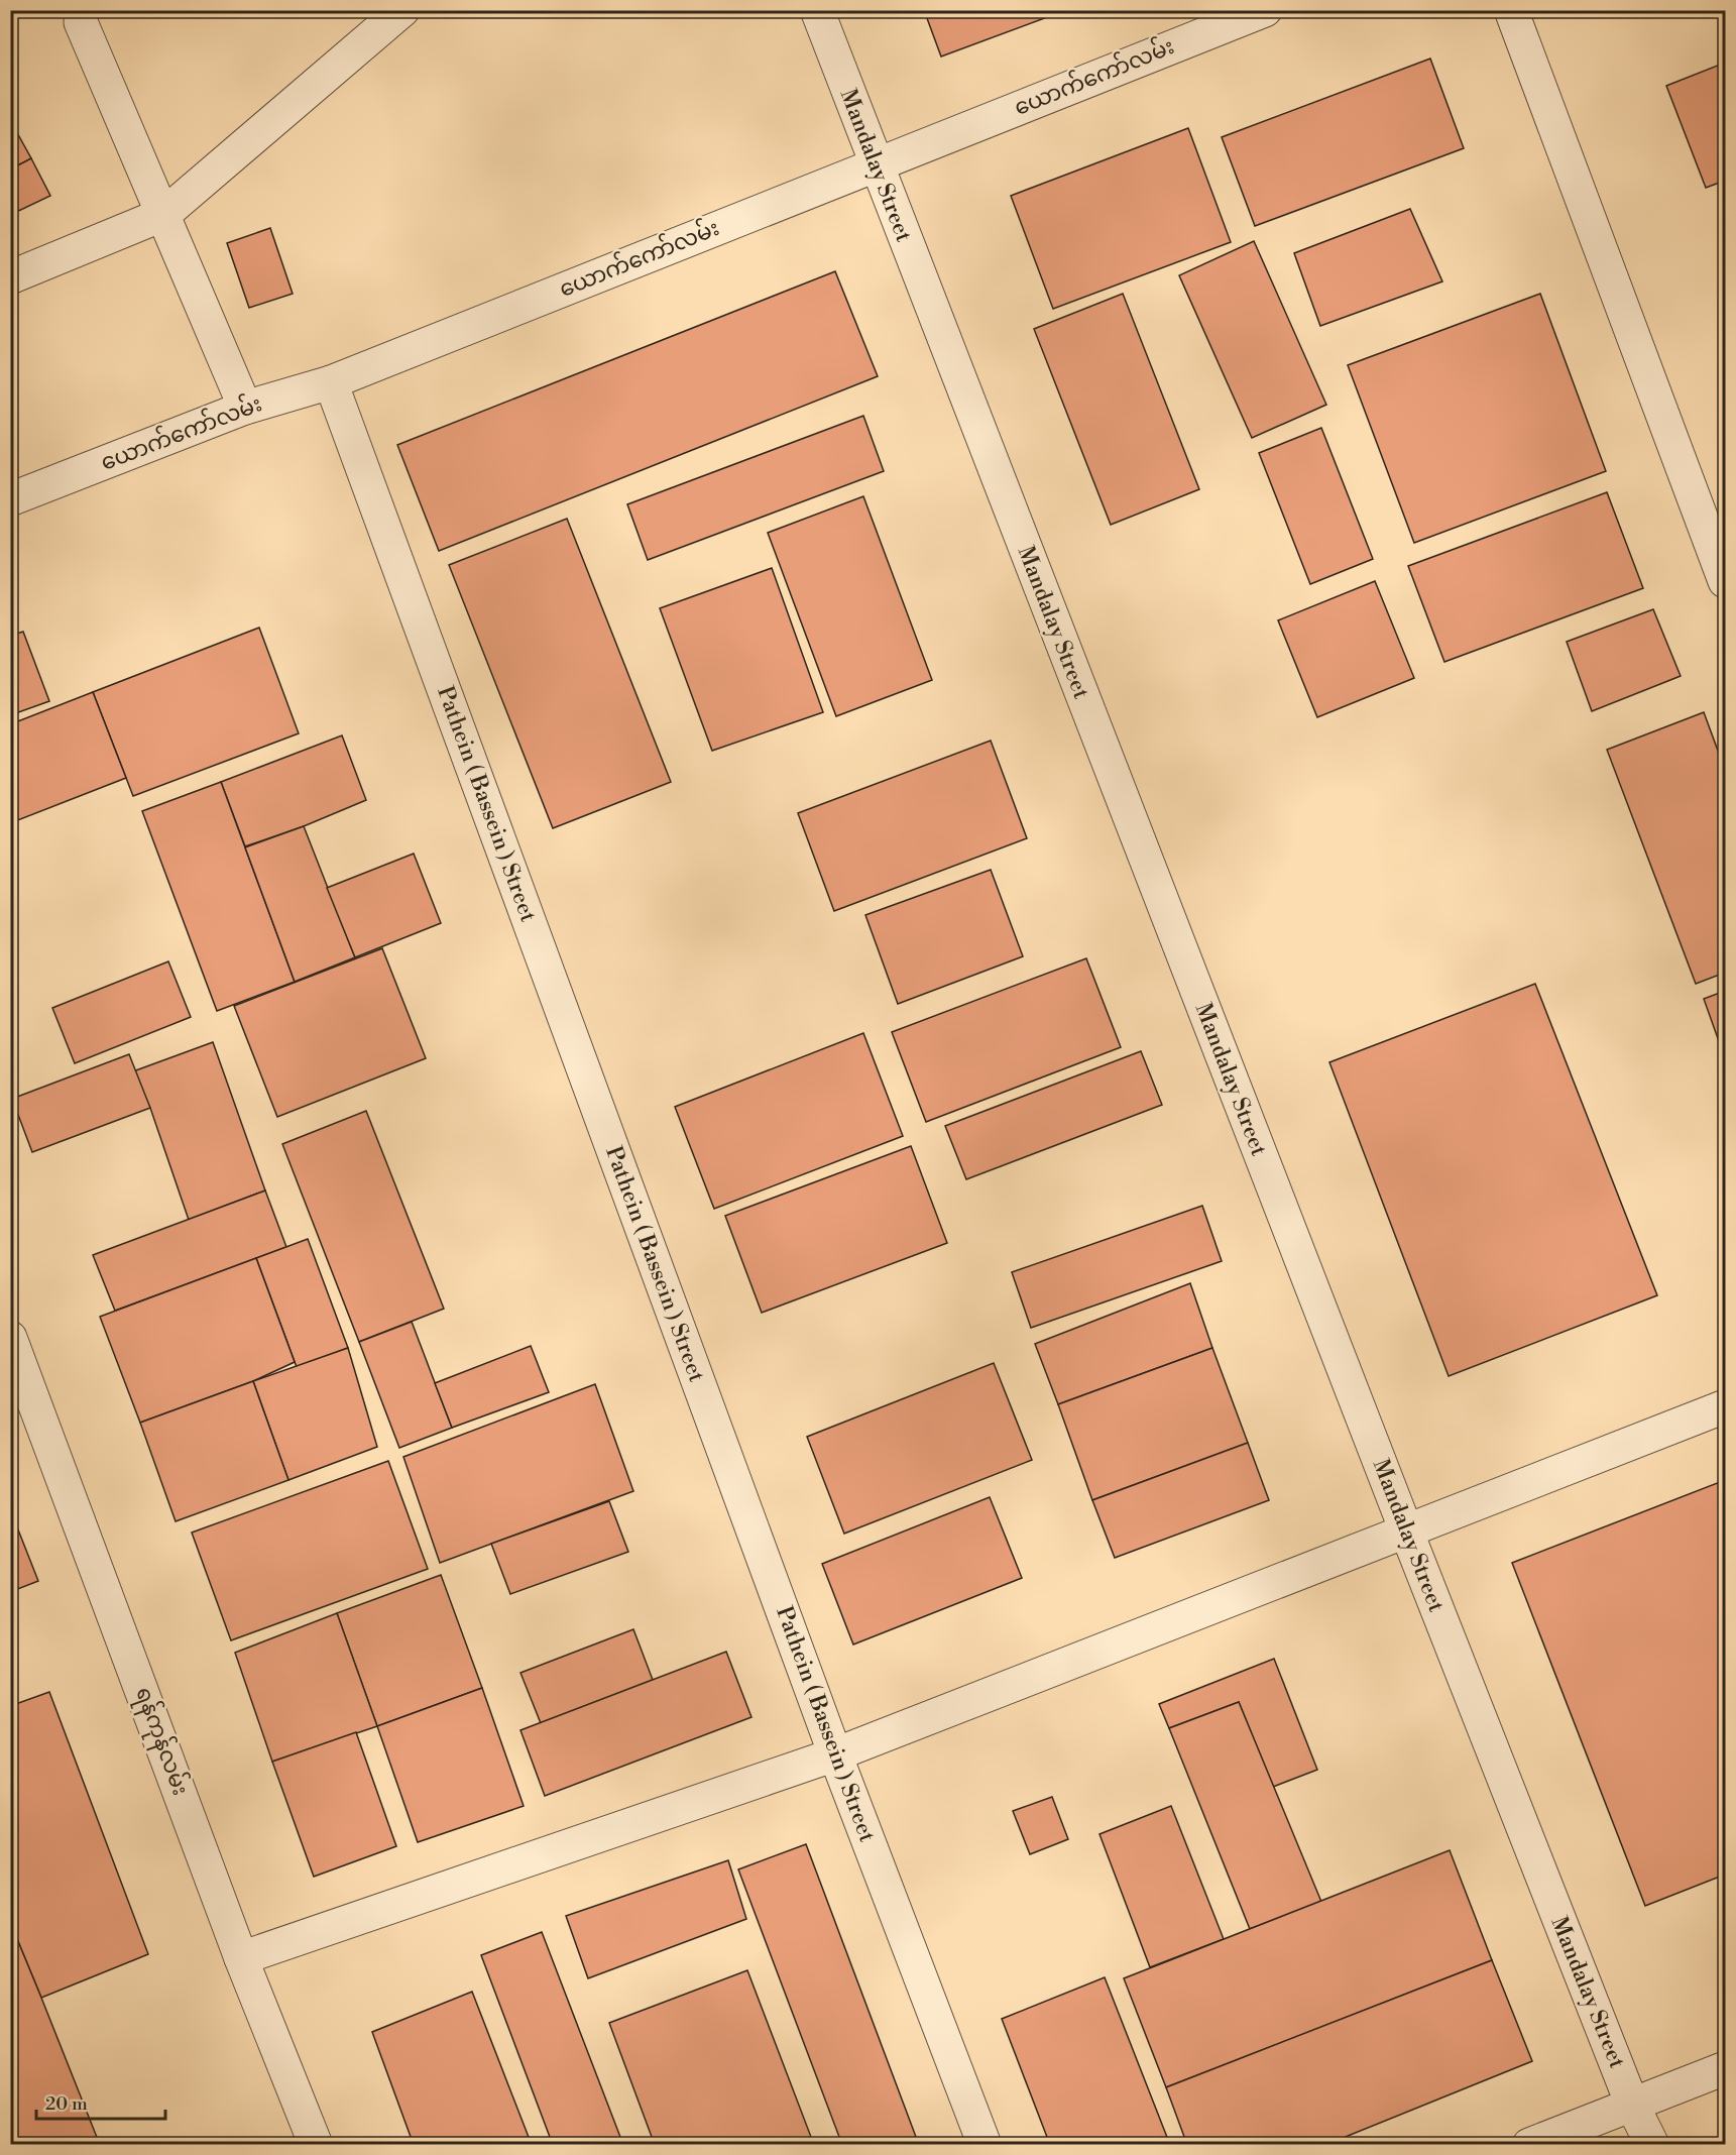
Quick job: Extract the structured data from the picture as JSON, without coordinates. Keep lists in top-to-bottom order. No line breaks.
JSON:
{"streets":{"street":["ယောက်ကော်လမ်း","Mandalay Street","Pathein ( Bassein ) Street","ရန်ကုန်လမ်း"]},"crossings":[["ယောက်ကော်လမ်း","Mandalay Street"],["ယောက်ကော်လမ်း","Pathein ( Bassein ) Street"]],"scale_bar":"20 m"}
